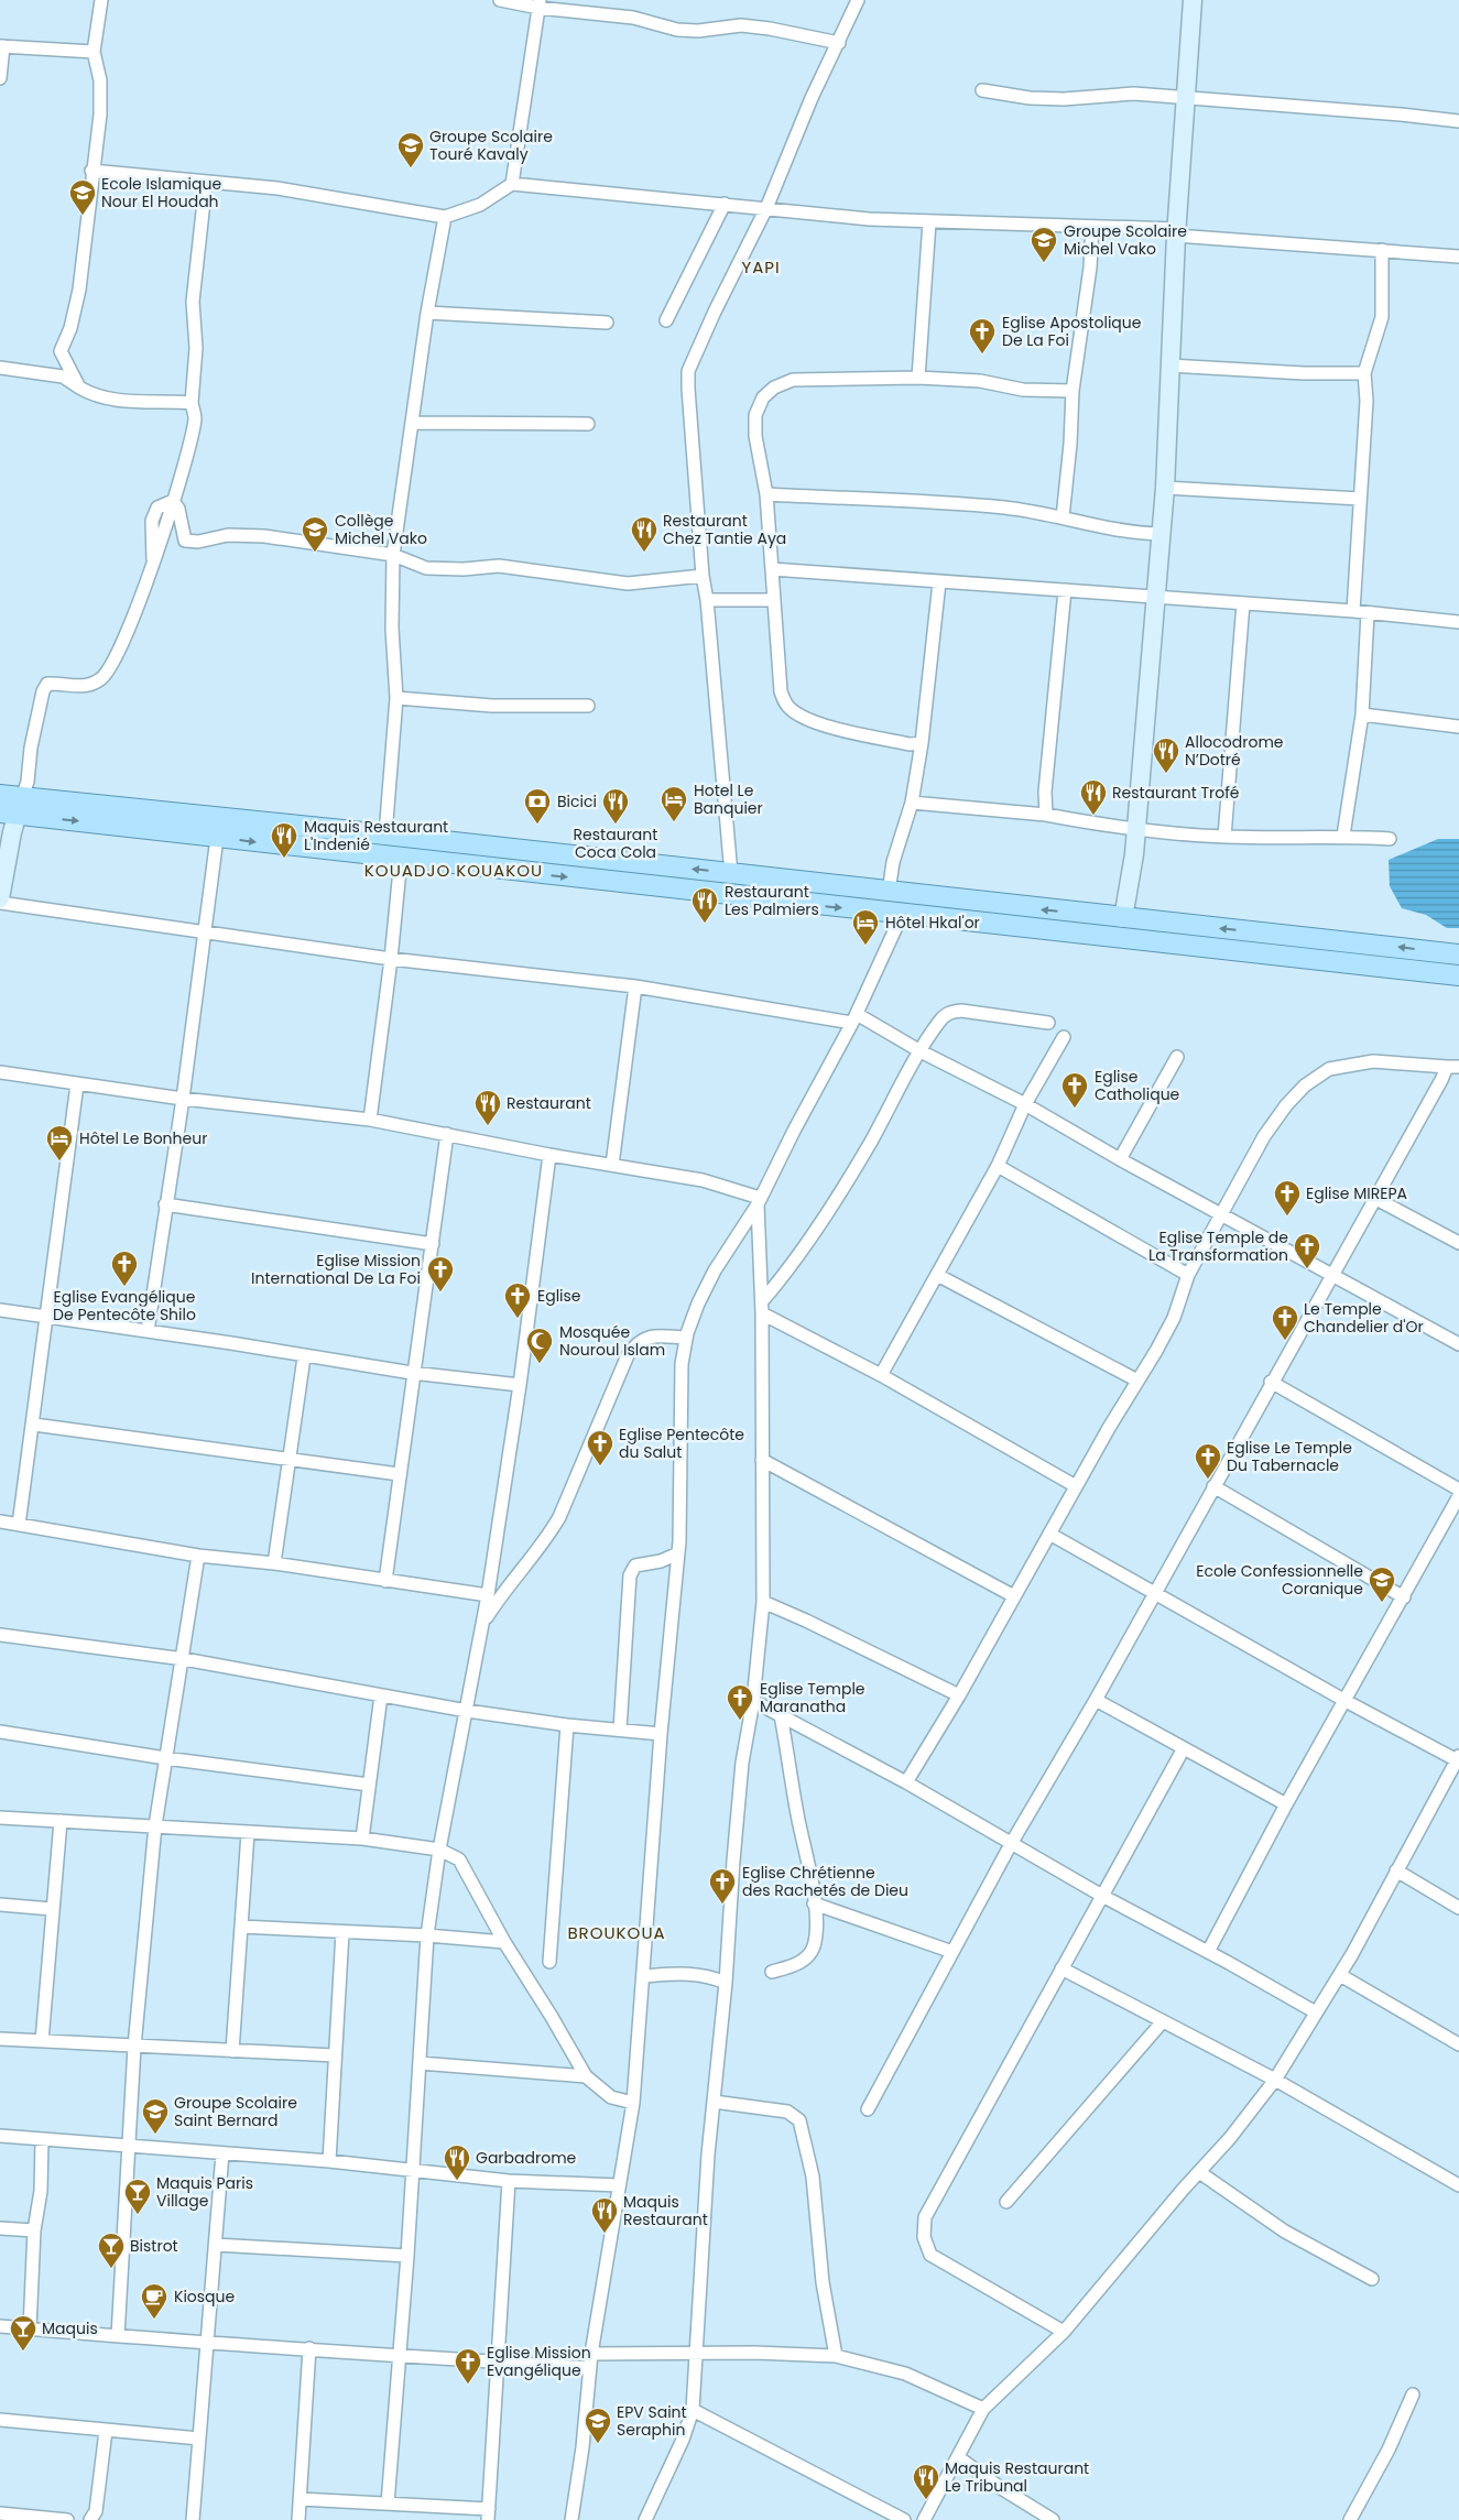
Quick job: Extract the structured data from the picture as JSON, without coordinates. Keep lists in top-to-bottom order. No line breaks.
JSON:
{"districts":["YAPI","KOUADJO KOUAKOU","BROUKOUA"],"places":{"school or university":["Groupe Scolaire Touré Kavaly","Ecole Islamique Nour El Houdah","Groupe Scolaire Michel Vako","Collège Michel Vako","Ecole Confessionnelle Coranique","Groupe Scolaire Saint Bernard","EPV Saint Seraphin"],"church":["Eglise Apostolique De La Foi","Eglise Catholique","Eglise MIREPA","Eglise Temple de La Transformation","Eglise Evangélique De Pentecôte Shilo","Eglise Mission International De La Foi","Eglise","Le Temple Chandelier d'Or","Eglise Pentecôte du Salut","Eglise Le Temple Du Tabernacle","Eglise Temple Maranatha","Eglise Chrétienne des Rachetés de Dieu","Eglise Mission Evangélique"],"restaurant":["Restaurant Chez Tantie Aya","Allocodrome N’Dotré","Restaurant Trofé","Restaurant Coca Cola","Maquis Restaurant L'Indenié","Restaurant Les Palmiers","Restaurant","Garbadrome","Maquis Restaurant","Maquis Restaurant Le Tribunal"],"hotel":["Hotel Le Banquier","Hôtel Hkal'or","Hôtel Le Bonheur"],"bank":["Bicici"],"mosque":["Mosquée Nouroul Islam"],"bar":["Maquis Paris Village","Bistrot","Maquis"],"cafe":["Kiosque"]}}
